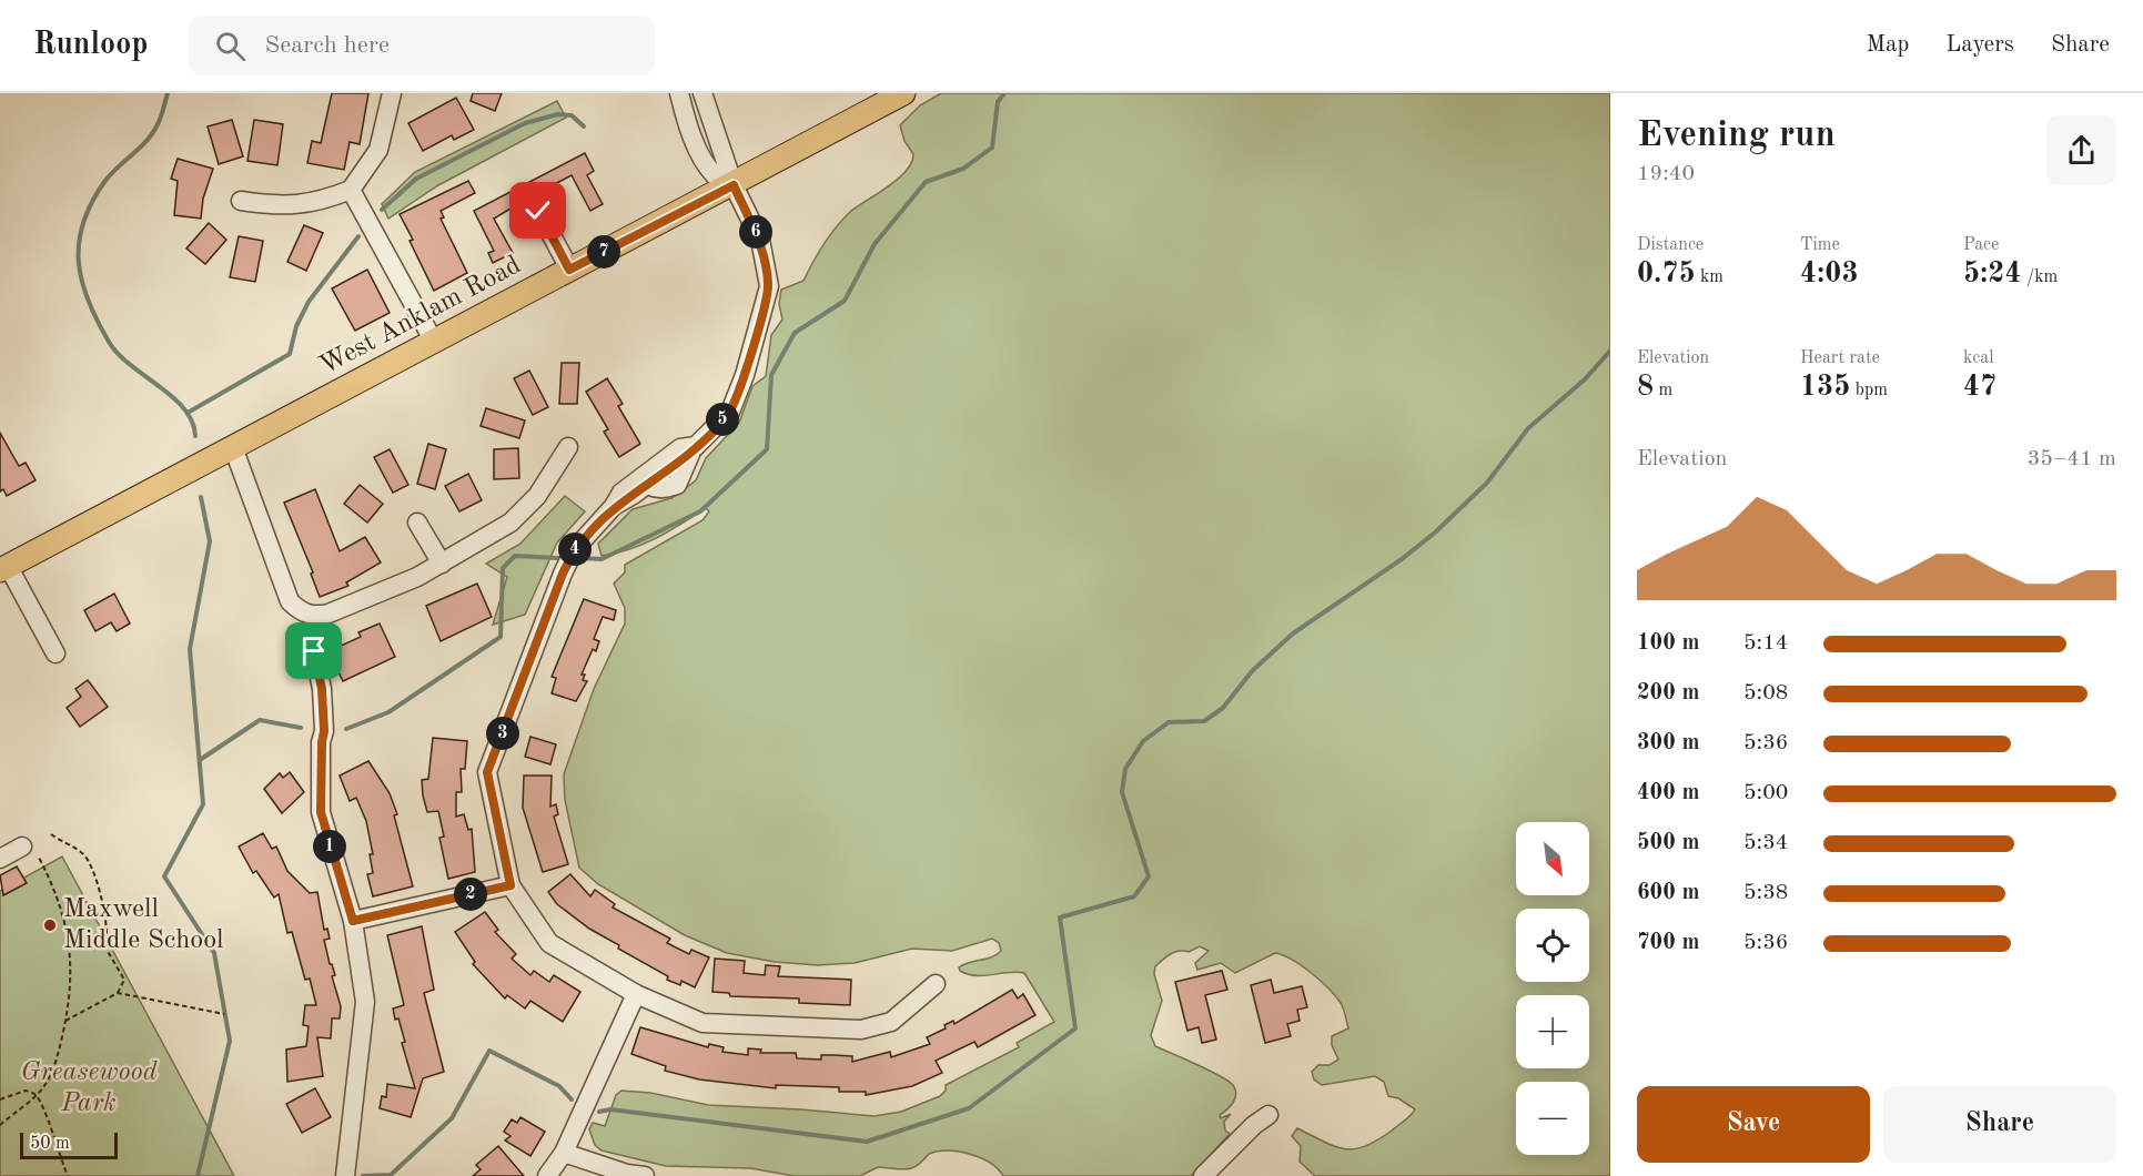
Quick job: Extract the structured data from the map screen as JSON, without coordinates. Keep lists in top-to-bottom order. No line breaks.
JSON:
{"streets":{"main road":["West Anklam Road"]},"parks":["Greasewood Park"],"places":["Maxwell Middle School"],"scale_bar":"50 m","north":"bottom right","page":{"header":"Runloop","search":"Search here","nav":["Map","Layers","Share"],"heading":["Evening run","19:40"],"stats":[["Distance","0.75 km"],["Time","4:03"],["Pace","5:24 /km"],["Elevation","8 m"],["Heart rate","135 bpm"],["kcal","47"]],"pins":["6","7","5","4","3","1","2"],"chart":["Elevation","35–41 m"],"list":[{"name":"100 m","note":"5:14"},{"name":"200 m","note":"5:08"},{"name":"300 m","note":"5:36"},{"name":"400 m","note":"5:00"},{"name":"500 m","note":"5:34"},{"name":"600 m","note":"5:38"},{"name":"700 m","note":"5:36"}],"map_buttons":["+","−"],"buttons":["Save","Share"],"scale":"50 m"}}
